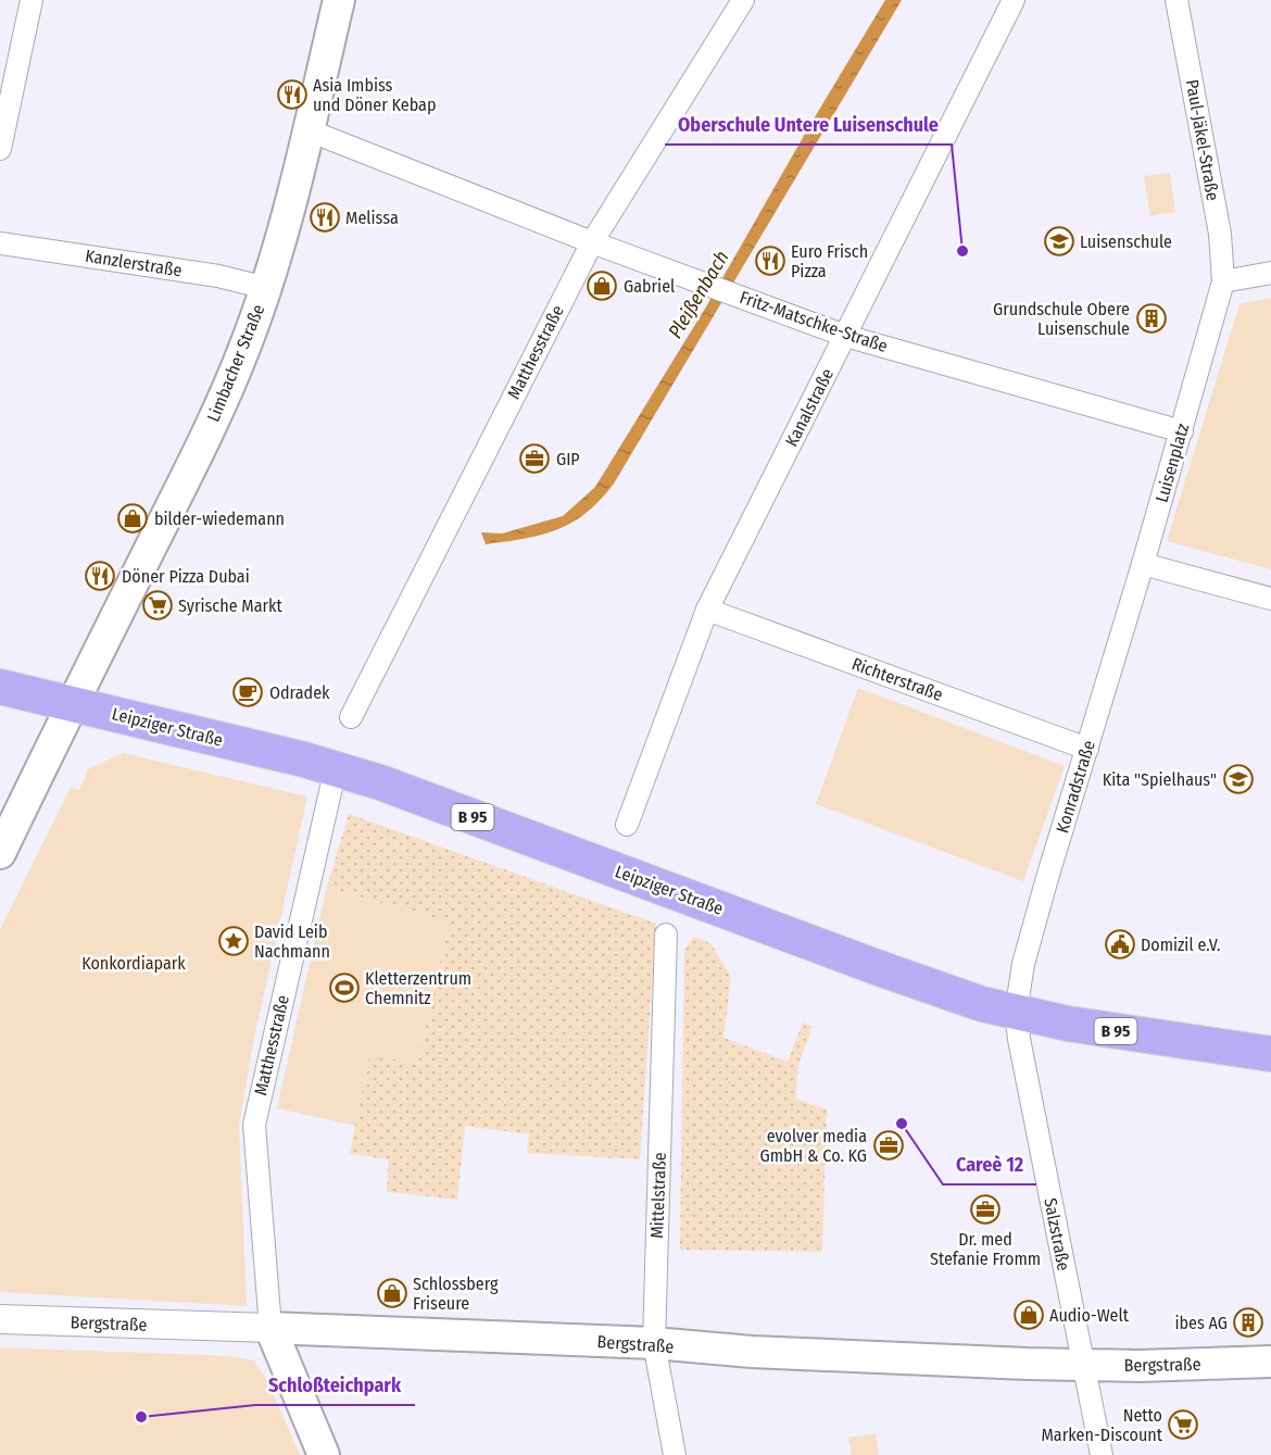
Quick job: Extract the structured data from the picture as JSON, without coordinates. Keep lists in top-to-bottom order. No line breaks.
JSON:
{"streets":{"main road":["Limbacher Straße","Leipziger Straße","B 95","Bergstraße"],"street":["Paul-Jäkel-Straße","Kanzlerstraße","Fritz-Matschke-Straße","Matthesstraße","Kanalstraße","Luisenplatz","Richterstraße","Konradstraße","Mittelstraße","Salzstraße"]},"crossings":[["Paul-Jäkel-Straße","Luisenplatz"],["Kanzlerstraße","Limbacher Straße"],["Fritz-Matschke-Straße","Matthesstraße"],["Fritz-Matschke-Straße","Limbacher Straße"],["Fritz-Matschke-Straße","Kanalstraße"],["Fritz-Matschke-Straße","Luisenplatz"],["Matthesstraße","Leipziger Straße"],["Matthesstraße","Bergstraße"],["Limbacher Straße","Leipziger Straße"],["Limbacher Straße","B 95"],["Kanalstraße","Richterstraße"],["Luisenplatz","Konradstraße"],["Richterstraße","Konradstraße"],["Leipziger Straße","Konradstraße"],["Leipziger Straße","B 95"],["Leipziger Straße","Salzstraße"],["Konradstraße","Salzstraße"],["Mittelstraße","Bergstraße"],["Salzstraße","Bergstraße"]],"water":["Pleißenbach"],"parks":["Konkordiapark"],"places":{"restaurant":["Asia Imbiss und Döner Kebap","Melissa","Euro Frisch Pizza","Döner Pizza Dubai"],"school or university":["Luisenschule","Kita \"Spielhaus\""],"other":["Oberschule Untere Luisenschule","Careè 12","Schloßteichpark"],"shop":["Gabriel","bilder-wiedemann","Schlossberg Friseure","Audio-Welt"],"building":["Grundschule Obere Luisenschule","ibes AG"],"office":["GIP","evolver media GmbH & Co. KG","Dr. med Stefanie Fromm"],"supermarket":["Syrische Markt","Netto Marken-Discount"],"cafe":["Odradek"],"place":["David Leib Nachmann"],"public building":["Domizil e.V."],"sports":["Kletterzentrum Chemnitz"]}}
